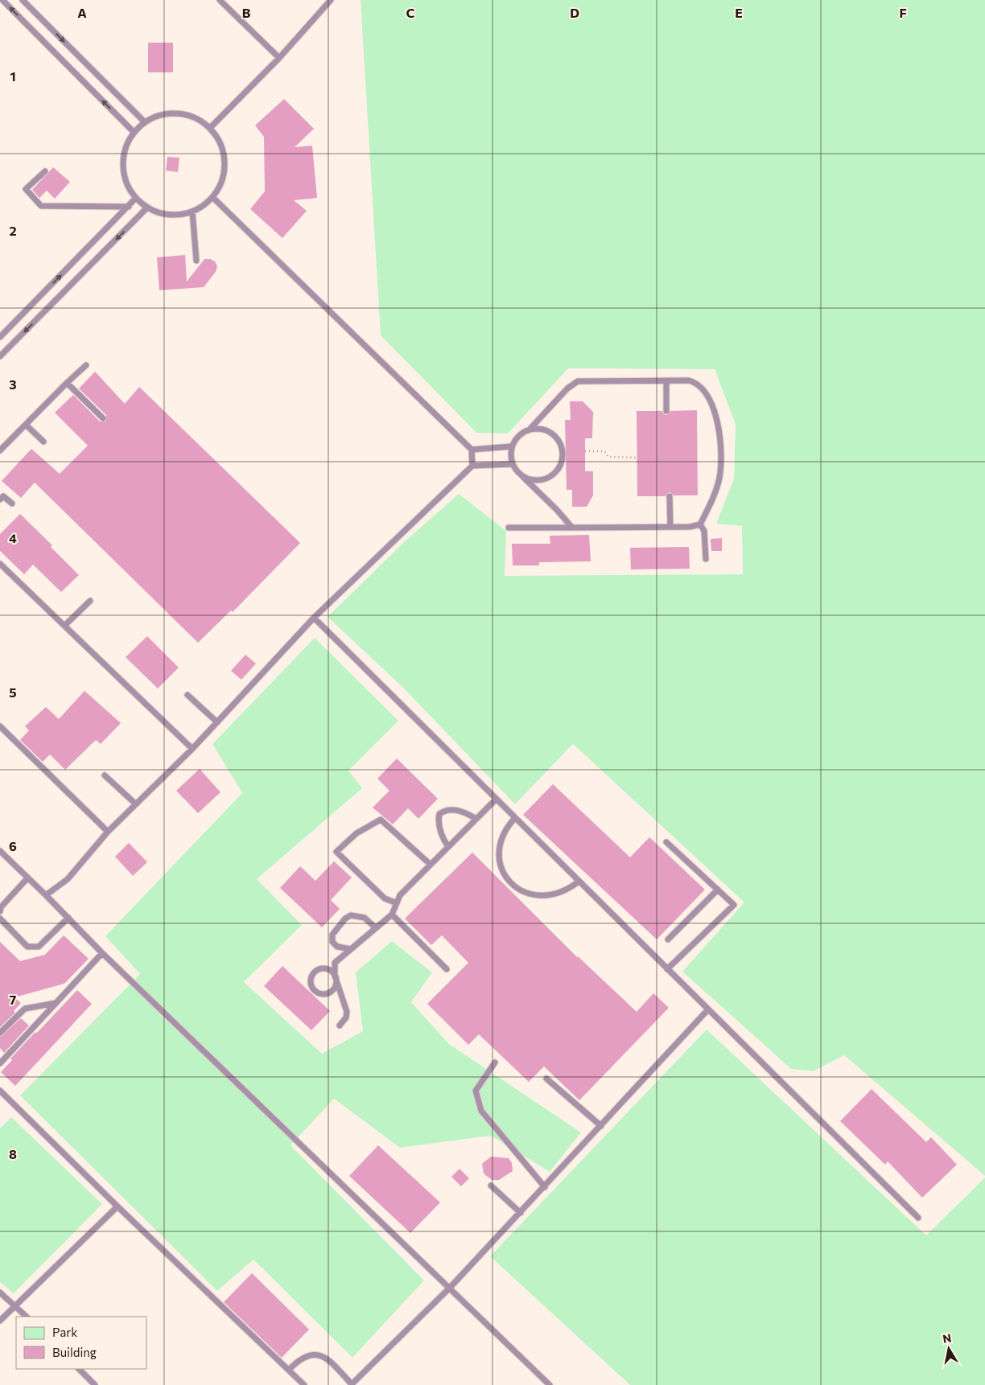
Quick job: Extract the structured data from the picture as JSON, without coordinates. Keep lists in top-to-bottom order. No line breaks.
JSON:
{"legend":["Park","Building"],"north":"top","grid":{"columns":["A","B","C","D","E","F"],"rows":["1","2","3","4","5","6","7","8"]}}
